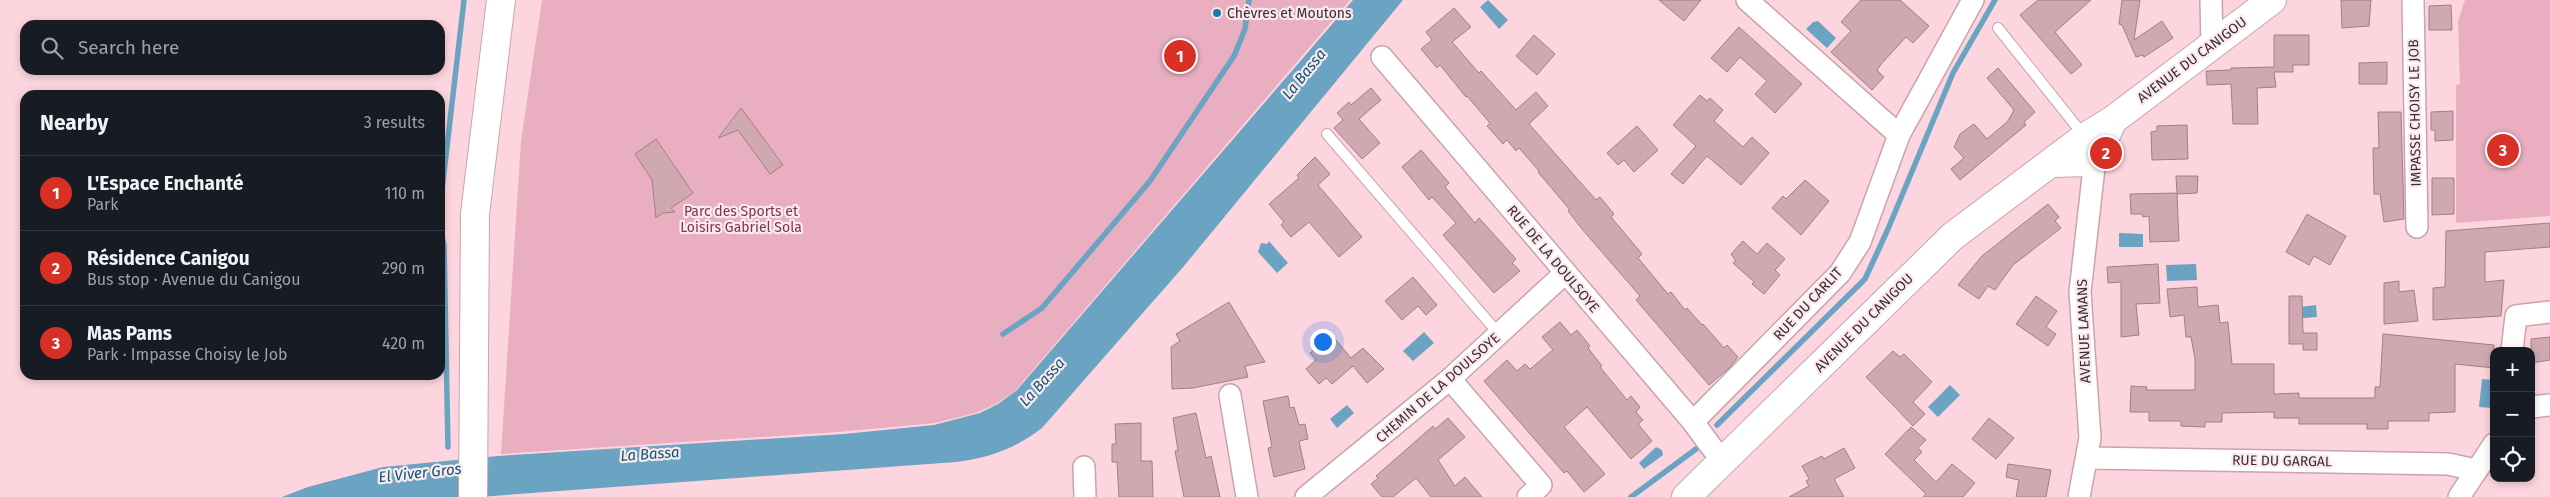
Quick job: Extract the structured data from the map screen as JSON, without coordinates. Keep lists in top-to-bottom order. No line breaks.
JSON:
{"streets":{"street":["AVENUE DU CANIGOU","IMPASSE CHOISY LE JOB","RUE DE LA DOULSOYE","RUE DU CARLIT","AVENUE LAMANS","CHEMIN DE LA DOULSOYE","RUE DU GARGAL"]},"crossings":[["AVENUE DU CANIGOU","RUE DE LA DOULSOYE"],["AVENUE DU CANIGOU","AVENUE LAMANS"],["RUE DE LA DOULSOYE","RUE DU CARLIT"],["RUE DE LA DOULSOYE","CHEMIN DE LA DOULSOYE"],["AVENUE LAMANS","RUE DU GARGAL"]],"water":["La Bassa","El Viver Gros"],"parks":["Parc des Sports et Loisirs Gabriel Sola"],"places":["Chèvres et Moutons"],"page":{"search":"Search here","pins":["1","3","2"],"heading":["Nearby","3 results"],"list":[{"mark":"1","name":"L'Espace Enchanté","note":"Park","value":"110 m"},{"mark":"2","name":"Résidence Canigou","note":"Bus stop · Avenue du Canigou","value":"290 m"},{"mark":"3","name":"Mas Pams","note":"Park · Impasse Choisy le Job","value":"420 m"}],"map_buttons":["+","−"]}}
